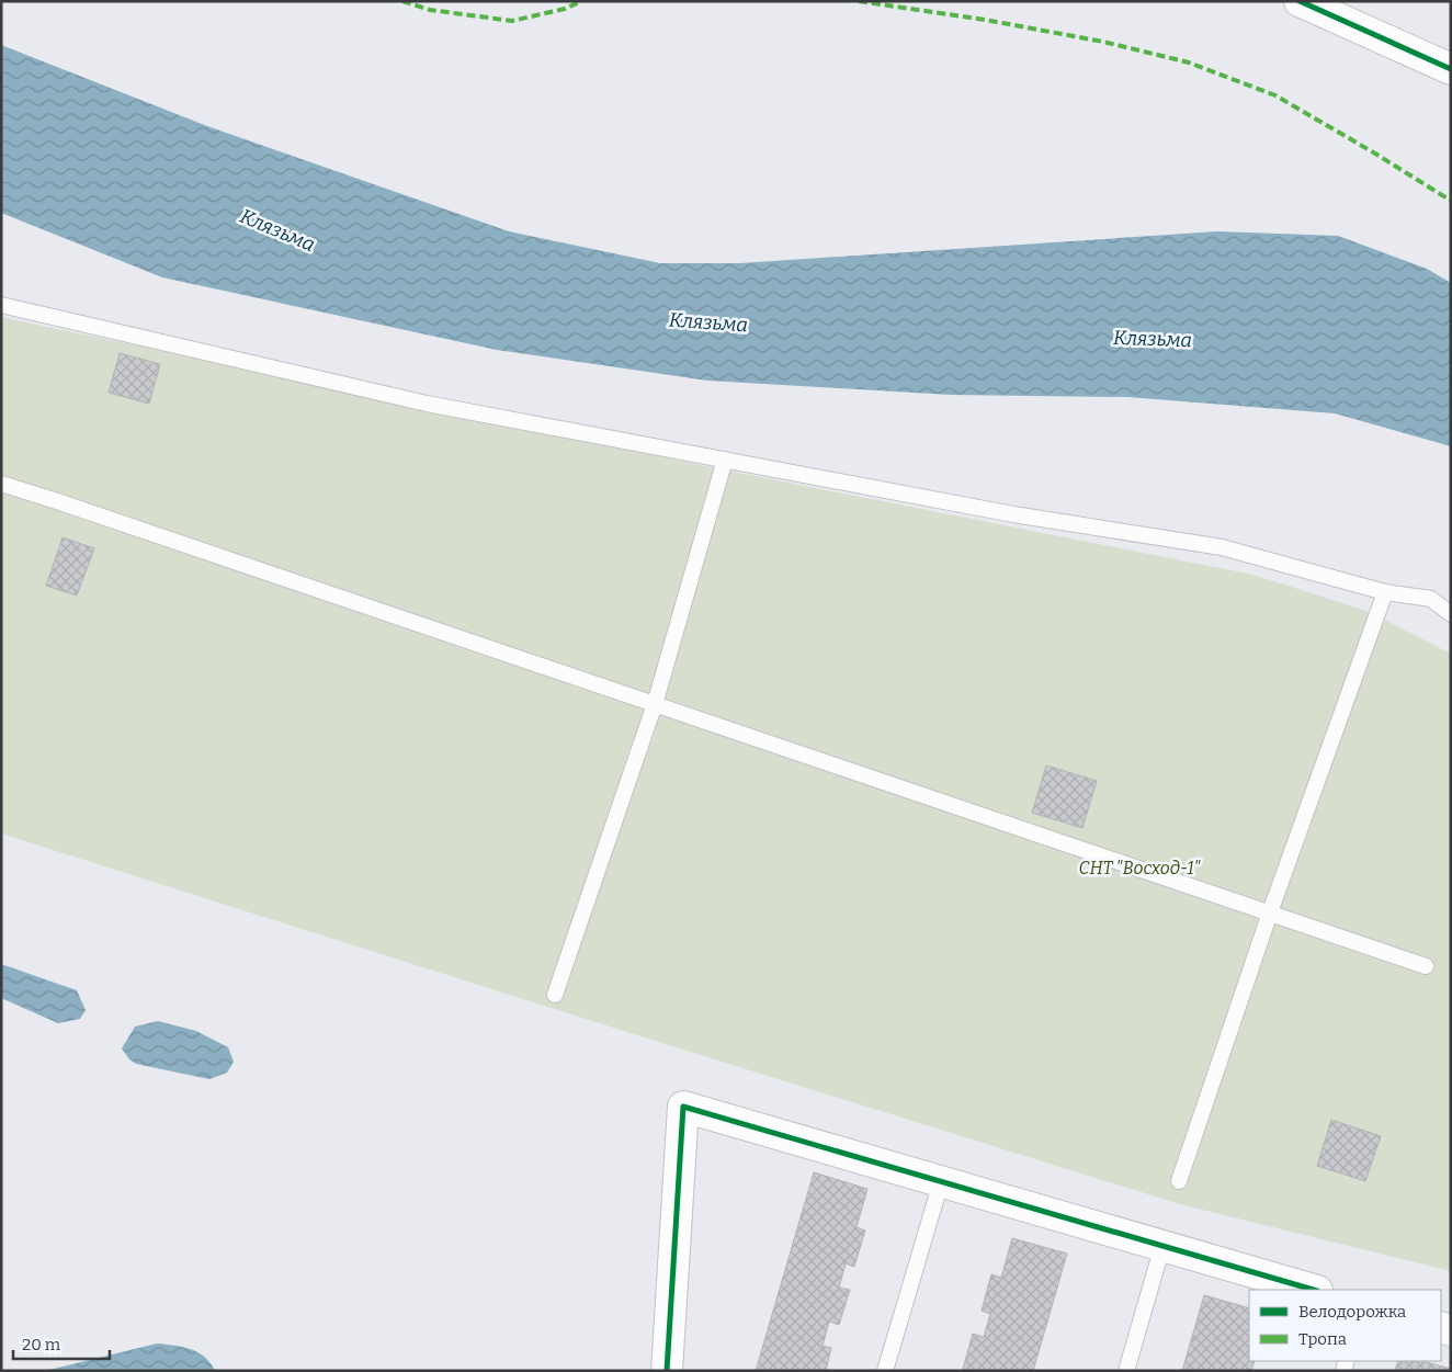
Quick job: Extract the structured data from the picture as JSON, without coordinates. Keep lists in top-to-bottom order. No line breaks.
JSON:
{"water":["Клязьма"],"parks":["СНТ \"Восход-1\""],"legend":["Велодорожка","Тропа"],"scale_bar":"20 m"}
